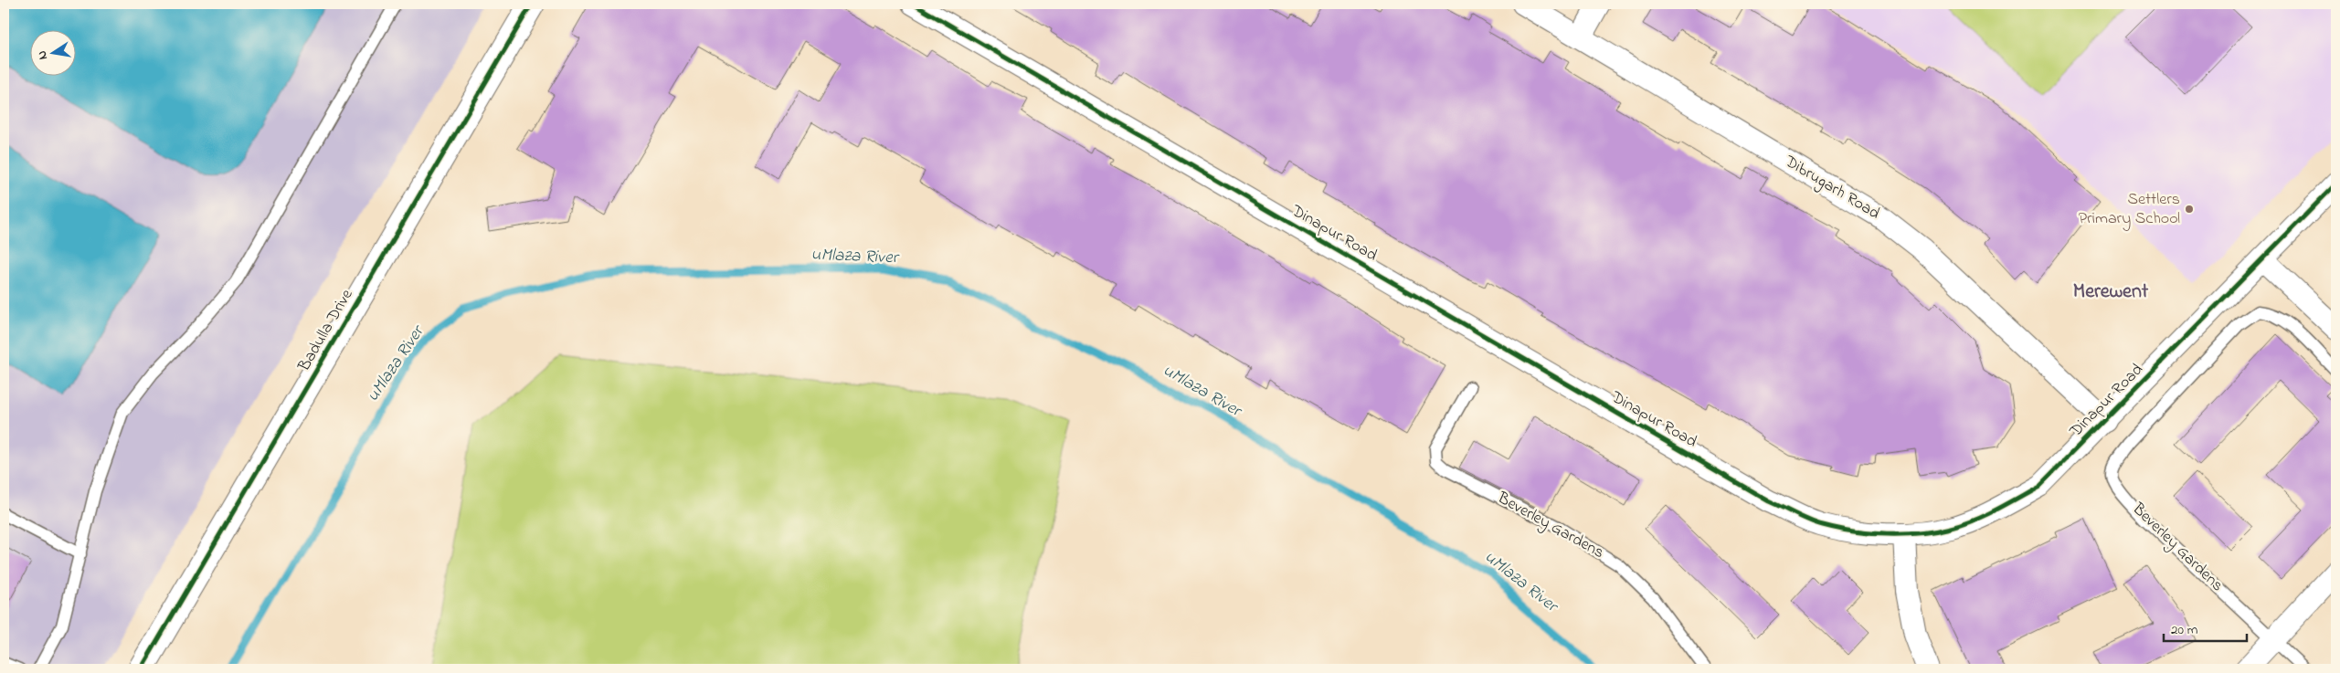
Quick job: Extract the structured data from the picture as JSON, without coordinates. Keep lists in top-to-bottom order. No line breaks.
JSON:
{"streets":{"street":["Dibrugarh Road","Dinapur Road","Badulla Drive"],"lane":["Beverley Gardens"]},"crossings":[["Dibrugarh Road","Dinapur Road"]],"districts":["Merewent"],"water":["uMlaza River"],"places":["Settlers Primary School"],"scale_bar":"20 m","north":"left"}
